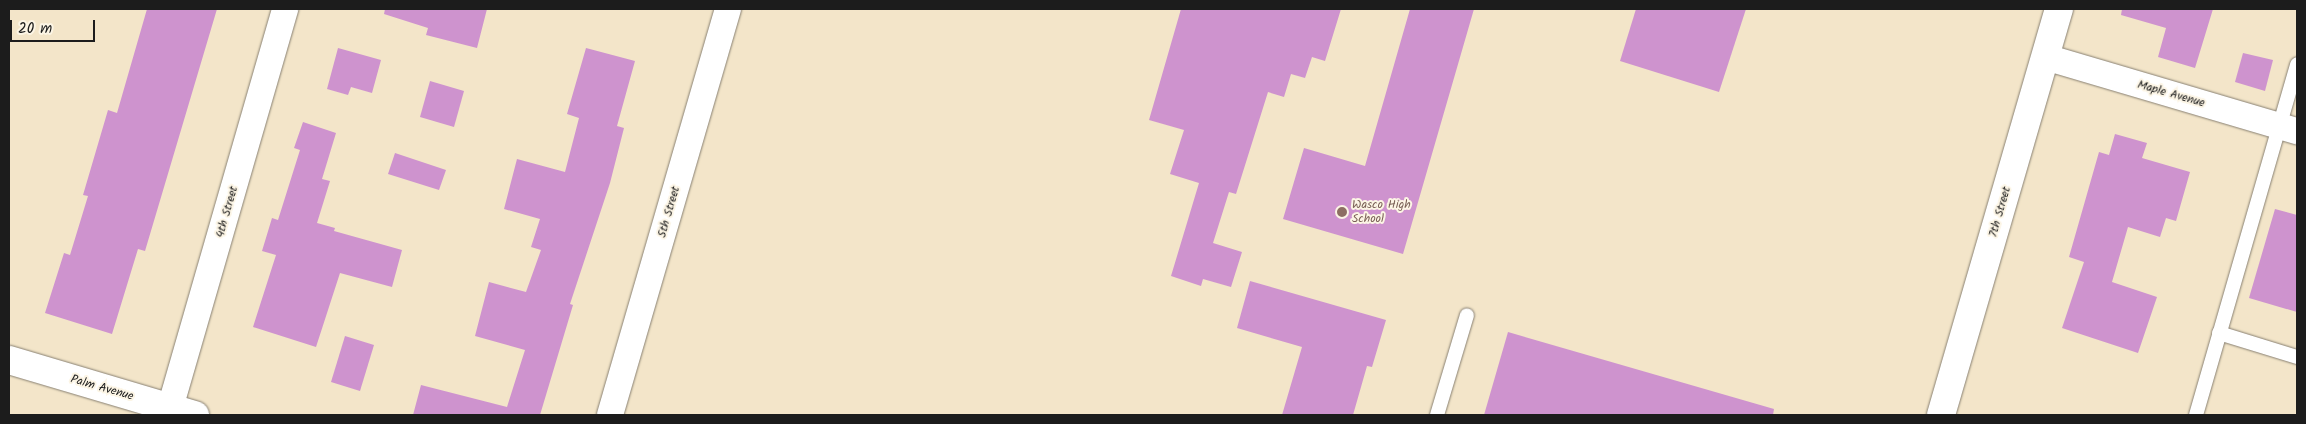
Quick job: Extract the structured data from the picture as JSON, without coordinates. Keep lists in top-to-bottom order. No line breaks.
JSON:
{"streets":{"street":["Maple Avenue","4th Street","5th Street","7th Street","Palm Avenue"]},"crossings":[["Maple Avenue","7th Street"],["4th Street","Palm Avenue"]],"places":["Wasco High School"],"scale_bar":"20 m"}
